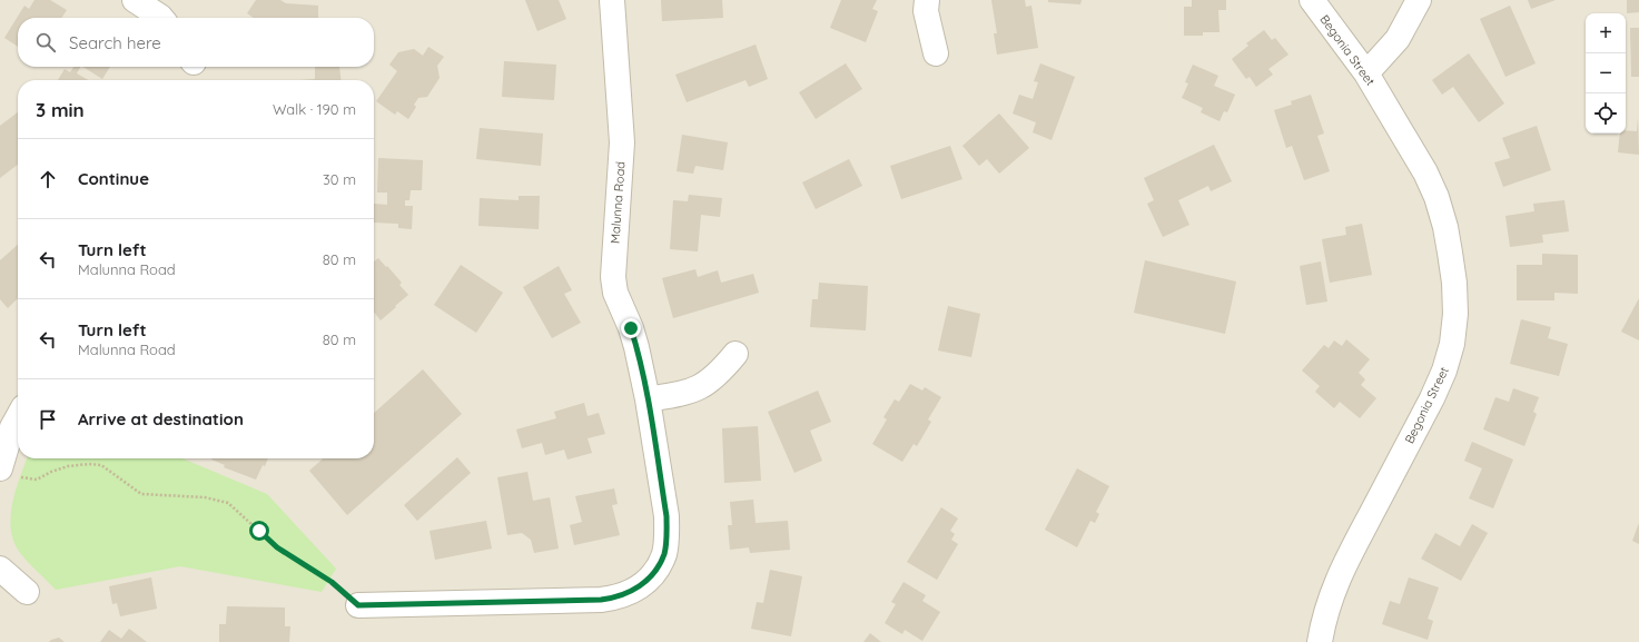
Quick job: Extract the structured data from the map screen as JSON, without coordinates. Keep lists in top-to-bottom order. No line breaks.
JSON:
{"streets":{"street":["Begonia Street","Malunna Road"]},"page":{"map_buttons":["+","−"],"search":"Search here","heading":["3 min","Walk · 190 m"],"list":[["Continue","30 m"],["Turn left","Malunna Road","80 m"],["Turn left","Malunna Road","80 m"],"Arrive at destination"]}}
